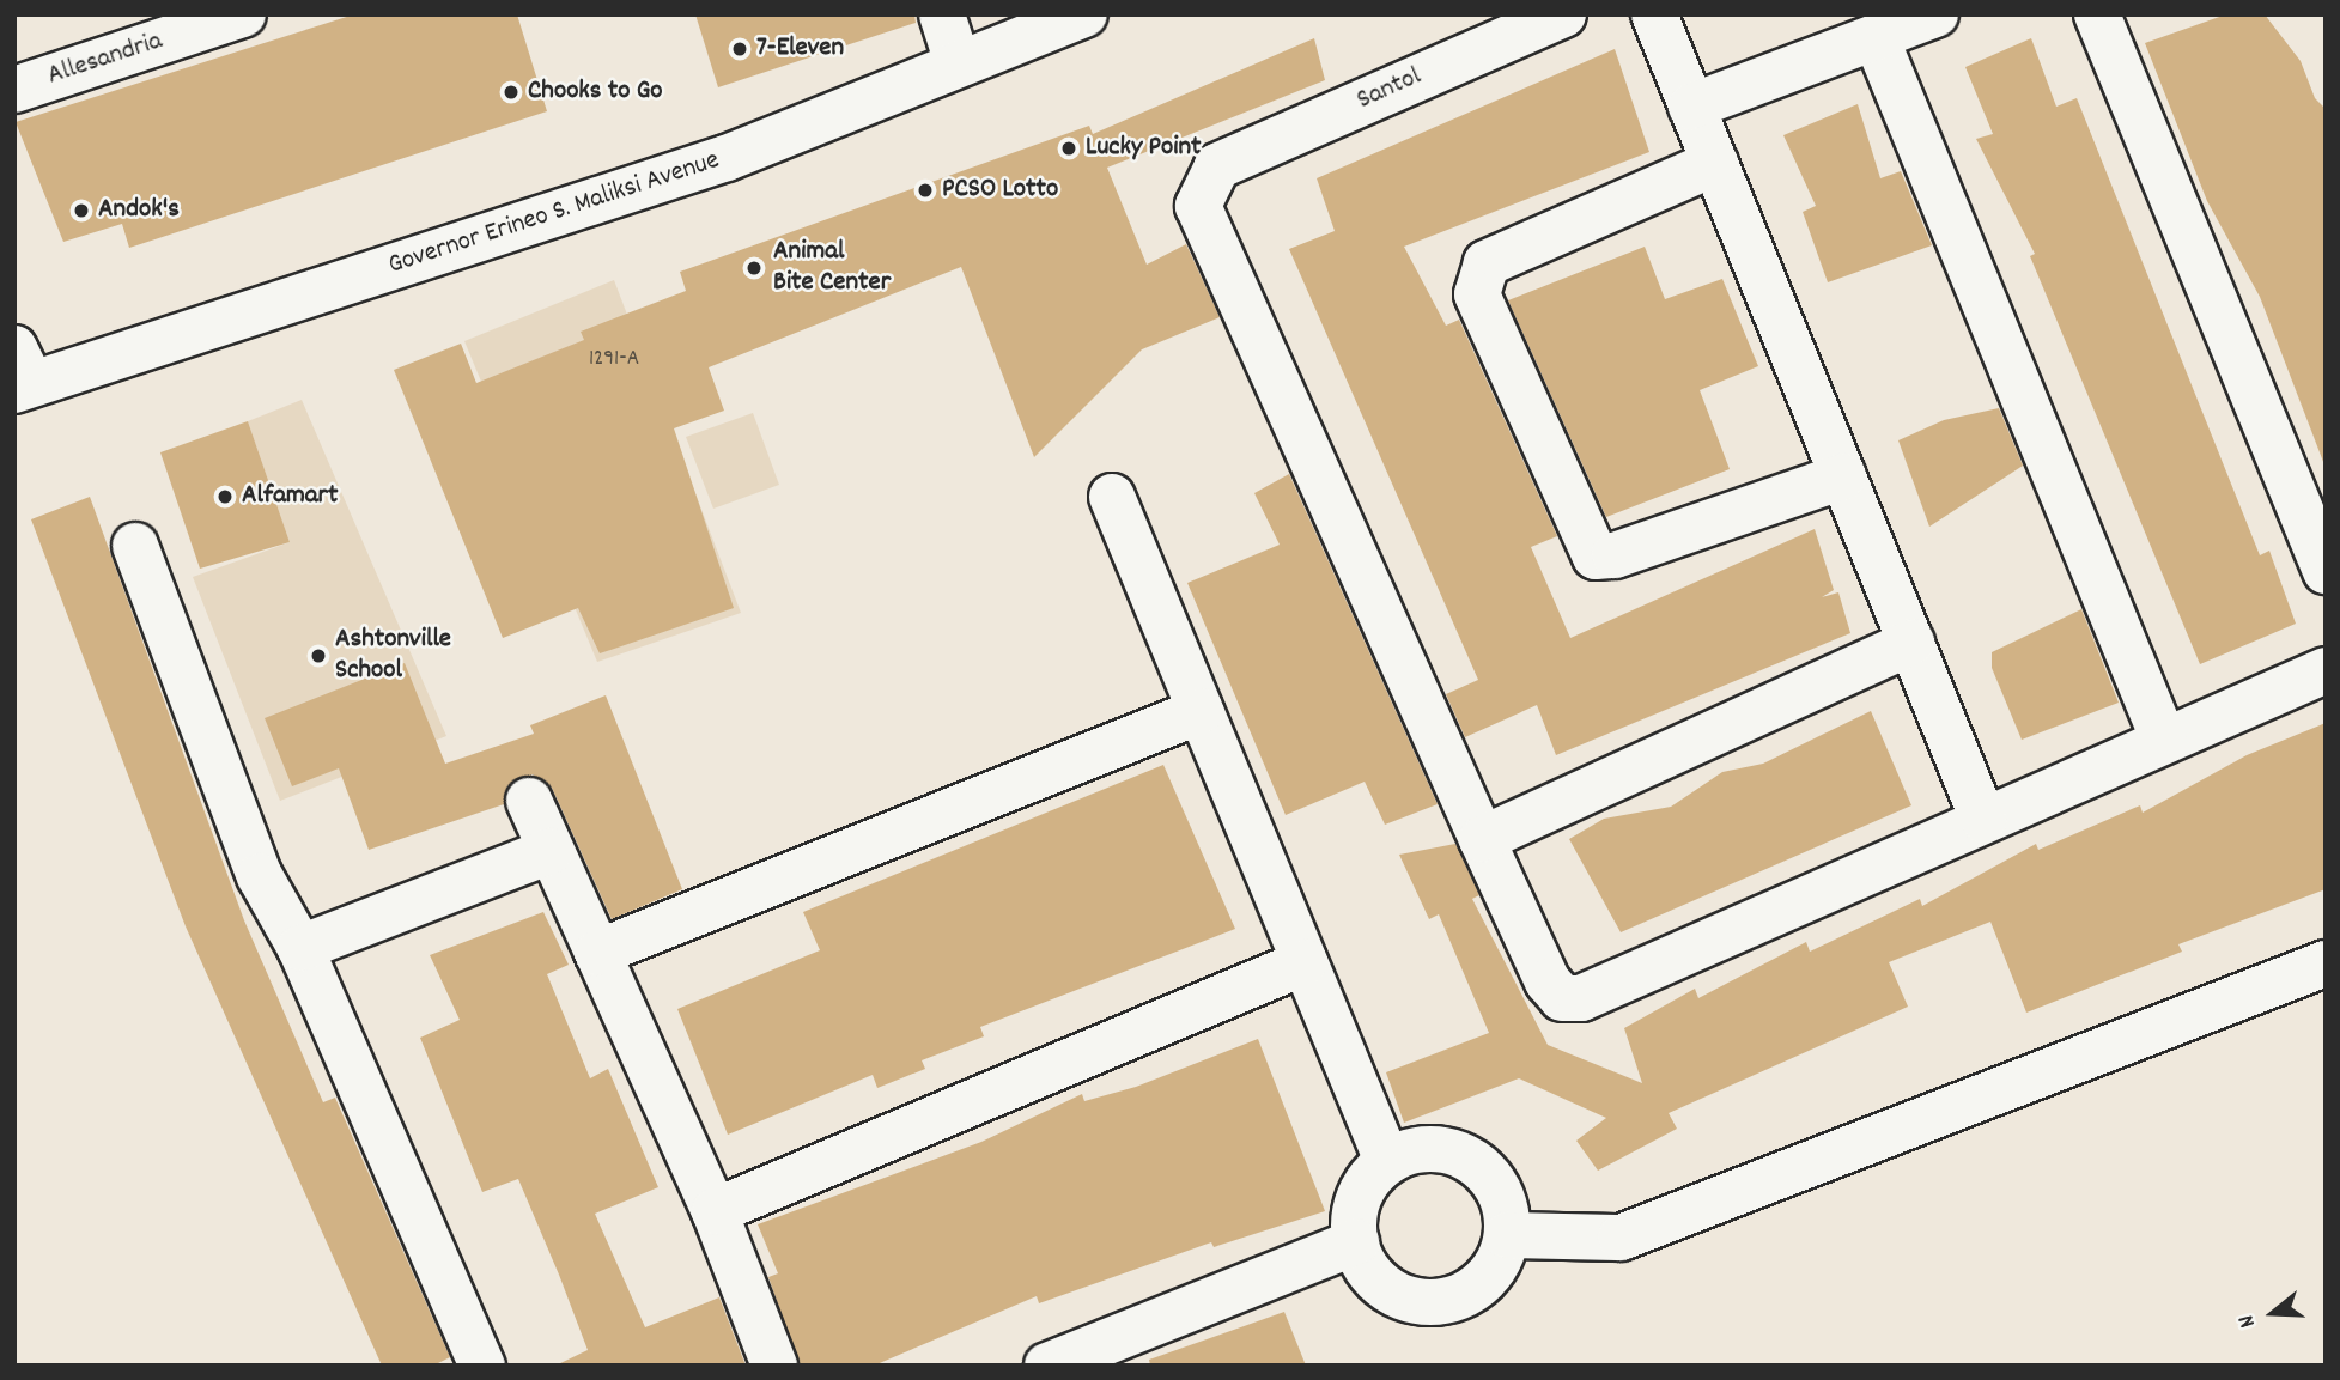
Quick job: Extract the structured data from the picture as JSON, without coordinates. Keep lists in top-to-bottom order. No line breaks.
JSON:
{"streets":{"street":["Allesandria","Santol","Governor Erineo S. Maliksi Avenue"]},"places":["7-Eleven","Chooks to Go","Lucky Point","PCSO Lotto","Andok's","Animal Bite Center","Alfamart","Ashtonville School"],"house_numbers":["1291-A"],"north":"left"}
